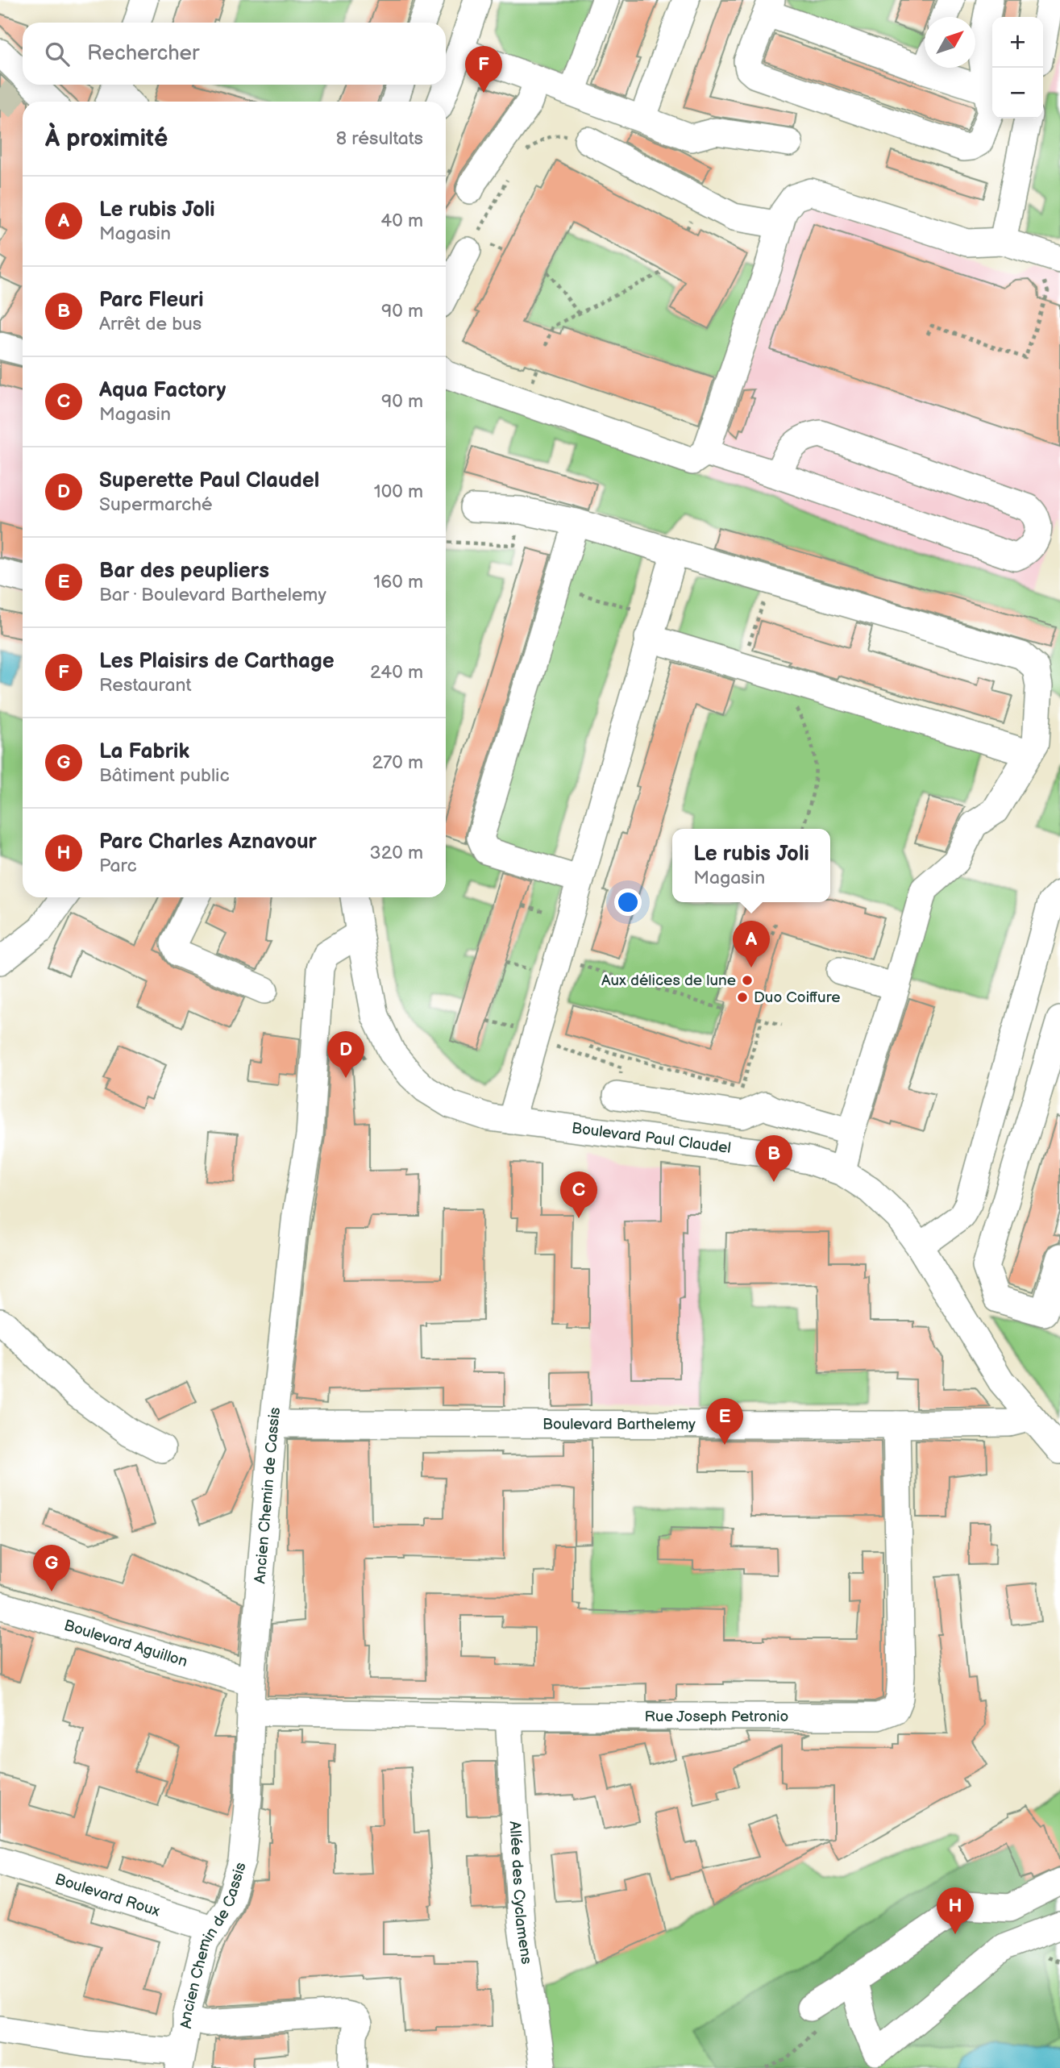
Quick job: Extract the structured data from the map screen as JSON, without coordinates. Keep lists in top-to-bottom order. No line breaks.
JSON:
{"streets":{"street":["Boulevard Paul Claudel","Boulevard Barthelemy","Ancien Chemin de Cassis","Boulevard Aguillon","Rue Joseph Petronio","Allée des Cyclamens","Boulevard Roux"]},"crossings":[["Boulevard Paul Claudel","Boulevard Barthelemy"],["Boulevard Paul Claudel","Ancien Chemin de Cassis"],["Boulevard Barthelemy","Ancien Chemin de Cassis"],["Boulevard Barthelemy","Rue Joseph Petronio"],["Ancien Chemin de Cassis","Boulevard Aguillon"],["Ancien Chemin de Cassis","Rue Joseph Petronio"],["Ancien Chemin de Cassis","Boulevard Roux"],["Rue Joseph Petronio","Allée des Cyclamens"]],"places":["Aux délices de lune","Duo Coiffure"],"north":"top right","page":{"map_buttons":["+","−"],"search":"Rechercher","pins":["F","A","D","B","C","E","G","H"],"heading":["À proximité","8 résultats"],"list":[{"mark":"A","name":"Le rubis Joli","note":"Magasin","value":"40 m"},{"mark":"B","name":"Parc Fleuri","note":"Arrêt de bus","value":"90 m"},{"mark":"C","name":"Aqua Factory","note":"Magasin","value":"90 m"},{"mark":"D","name":"Superette Paul Claudel","note":"Supermarché","value":"100 m"},{"mark":"E","name":"Bar des peupliers","note":"Bar · Boulevard Barthelemy","value":"160 m"},{"mark":"F","name":"Les Plaisirs de Carthage","note":"Restaurant","value":"240 m"},{"mark":"G","name":"La Fabrik","note":"Bâtiment public","value":"270 m"},{"mark":"H","name":"Parc Charles Aznavour","note":"Parc","value":"320 m"}],"popup":["Le rubis Joli","Magasin"]}}
